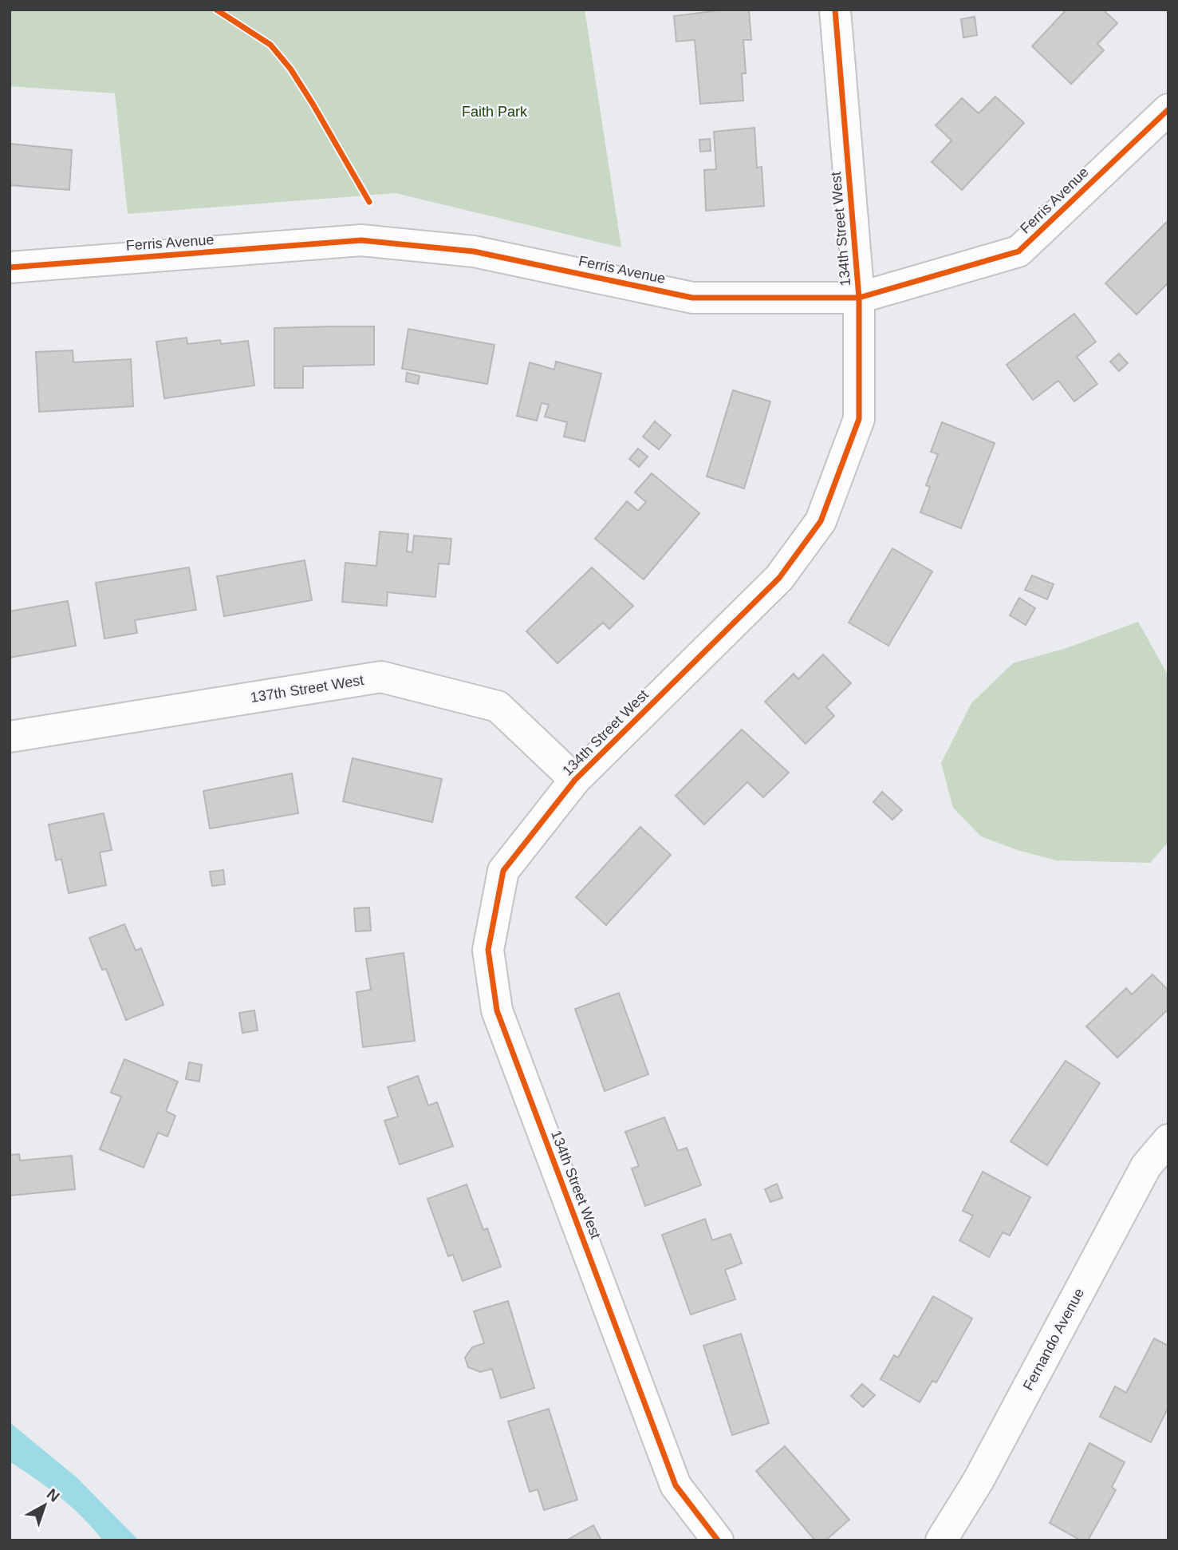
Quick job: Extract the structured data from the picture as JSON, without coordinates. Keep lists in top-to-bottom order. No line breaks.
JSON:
{"streets":{"street":["Ferris Avenue","134th Street West","137th Street West","Fernando Avenue"]},"crossings":[["Ferris Avenue","134th Street West"],["134th Street West","137th Street West"]],"parks":["Faith Park"],"north":"top right"}
